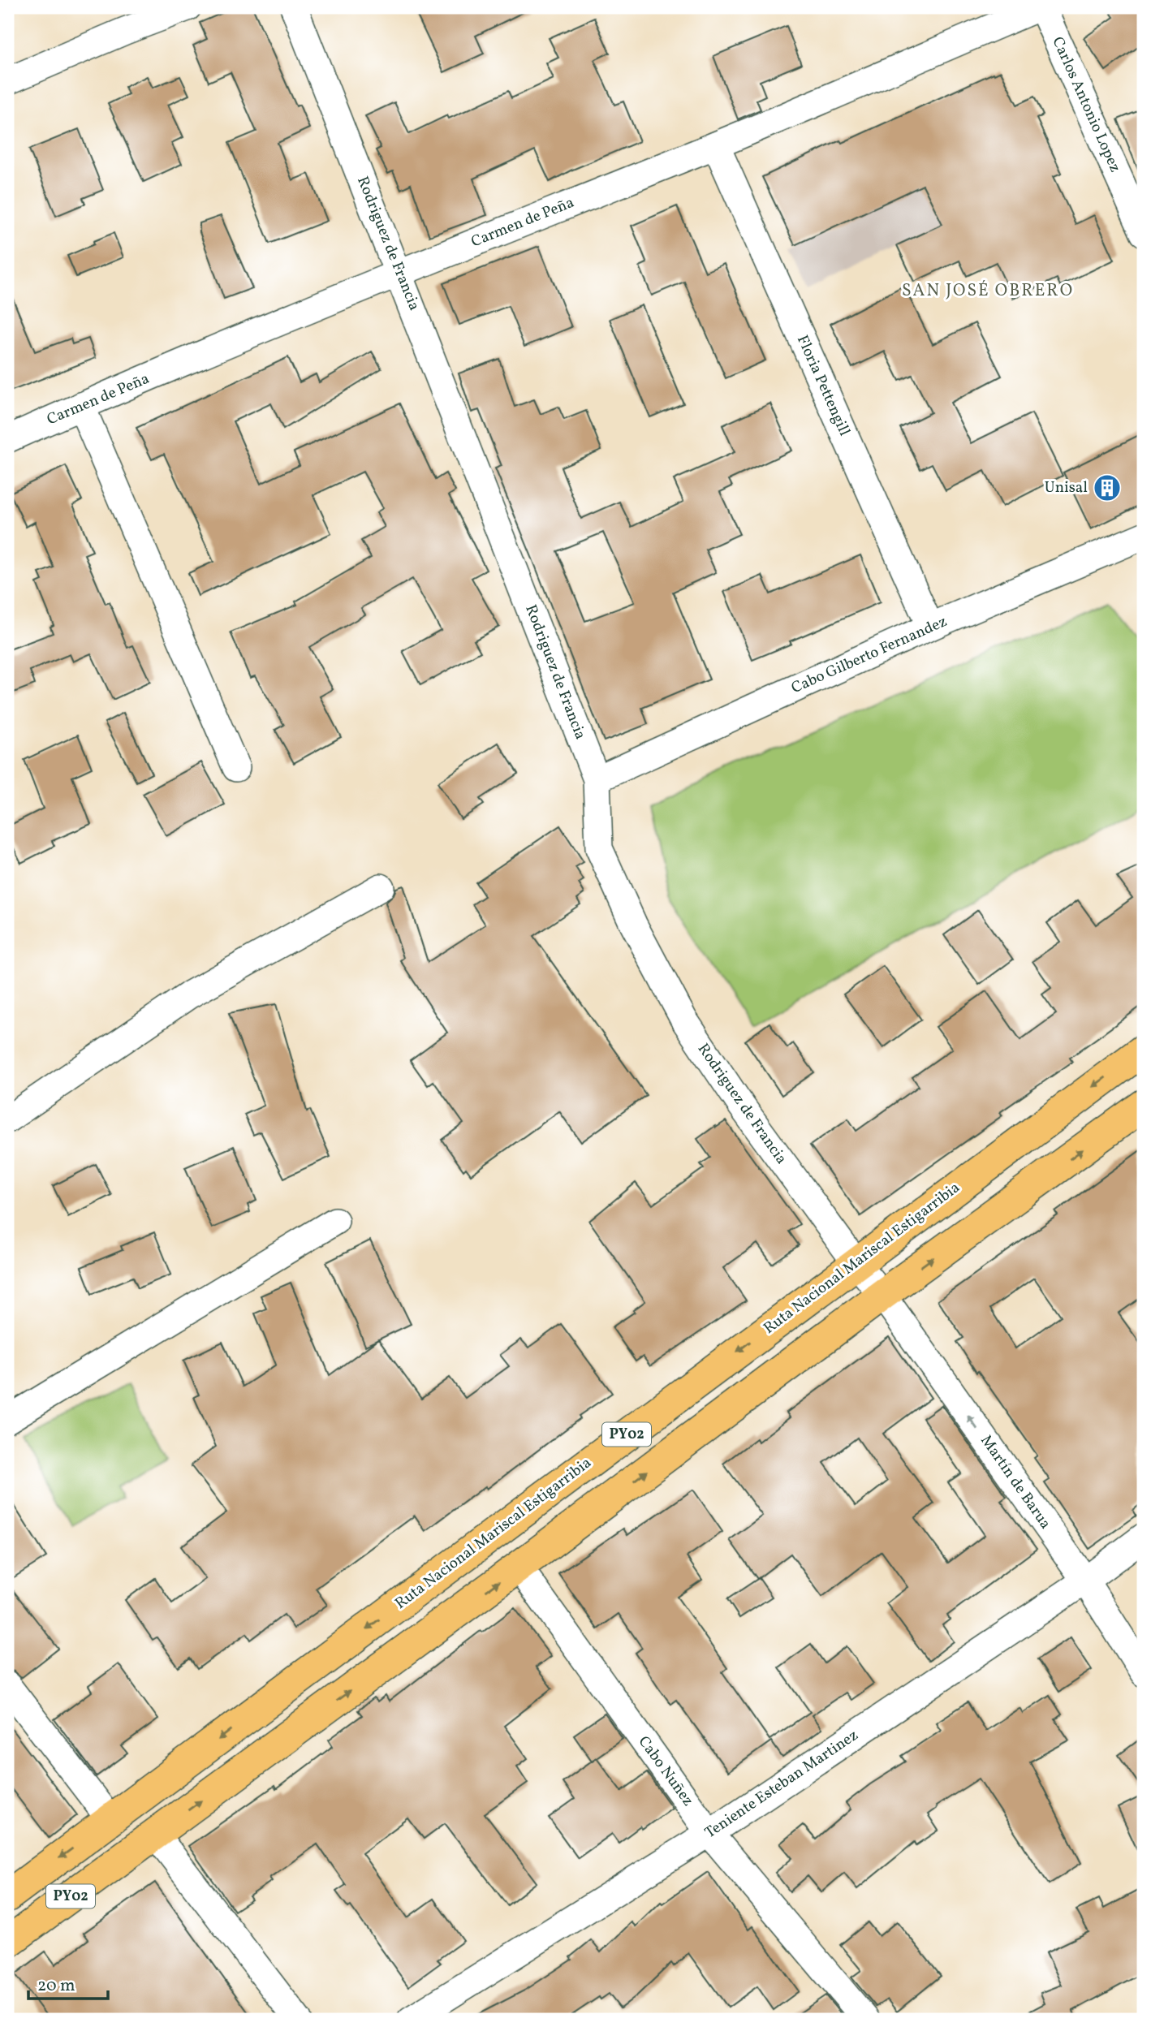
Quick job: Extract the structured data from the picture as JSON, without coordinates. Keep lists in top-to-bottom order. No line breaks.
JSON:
{"streets":{"highway":["Ruta Nacional Mariscal Estigarribia","PY02"],"street":["Carlos Antonio Lopez","Carmen de Peña","Rodriguez de Francia","Floria Pettengill","Cabo Gilberto Fernandez","Martín de Barua","Cabo Nuñez","Teniente Esteban Martinez"]},"crossings":[["Carlos Antonio Lopez","Carmen de Peña"],["Carmen de Peña","Rodriguez de Francia"],["Carmen de Peña","Floria Pettengill"],["Rodriguez de Francia","Cabo Gilberto Fernandez"],["Rodriguez de Francia","Ruta Nacional Mariscal Estigarribia"],["Rodriguez de Francia","PY02"],["Rodriguez de Francia","Martín de Barua"],["Floria Pettengill","Cabo Gilberto Fernandez"],["PY02","Martín de Barua"],["PY02","Cabo Nuñez"],["Martín de Barua","Teniente Esteban Martinez"],["Cabo Nuñez","Teniente Esteban Martinez"]],"one_way":["Martín de Barua"],"districts":["SAN JOSÉ OBRERO"],"places":{"building":["Unisal"]},"scale_bar":"20 m"}
